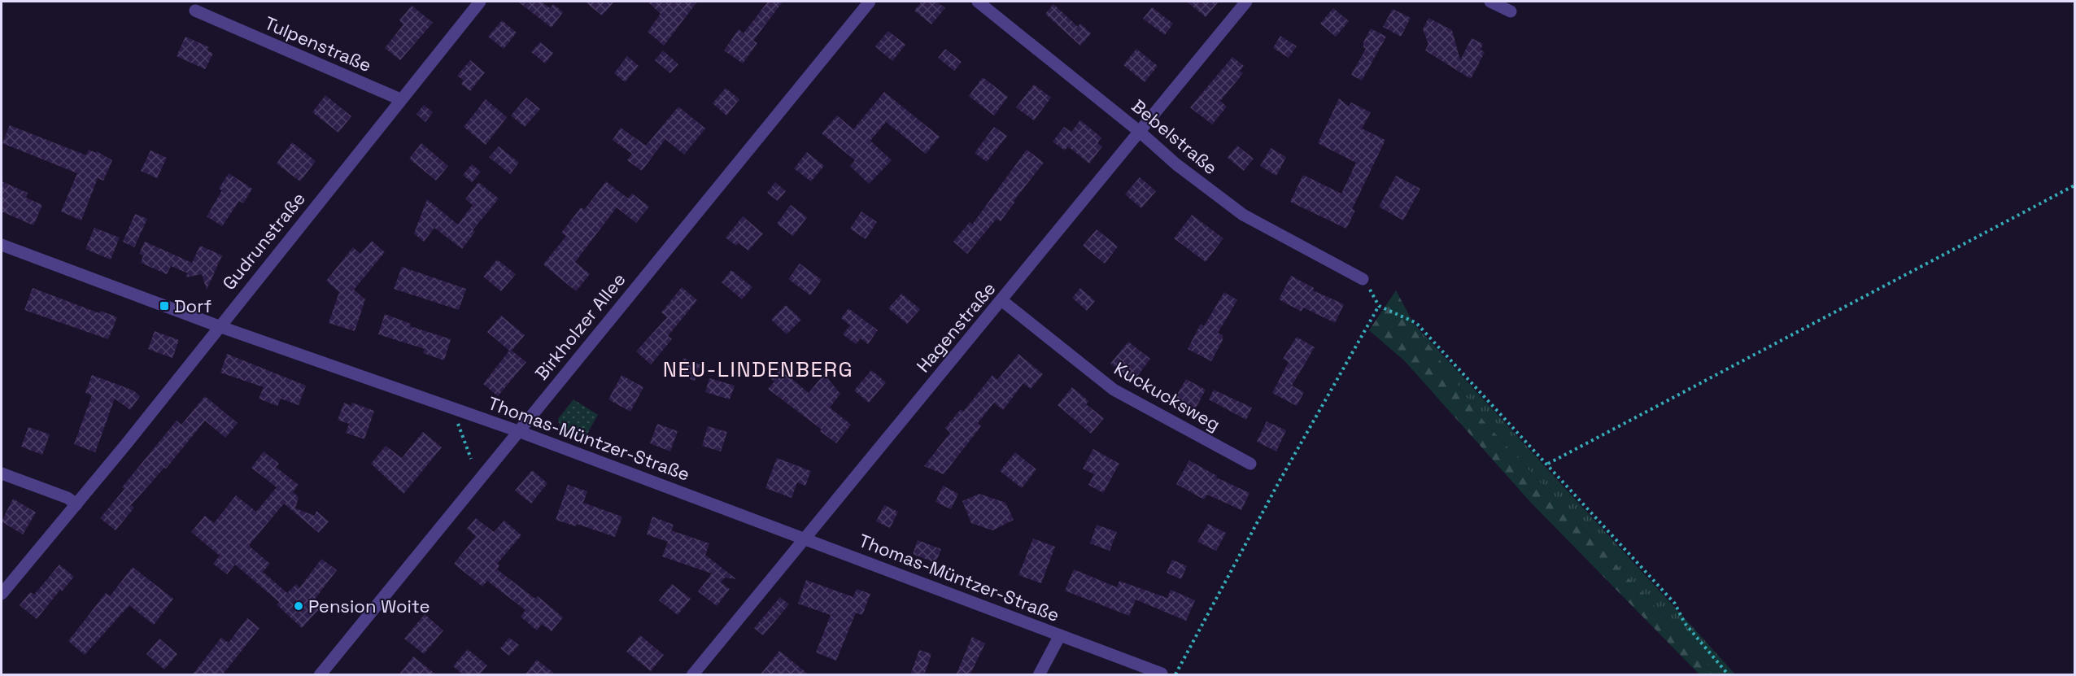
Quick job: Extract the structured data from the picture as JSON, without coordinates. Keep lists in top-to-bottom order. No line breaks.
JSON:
{"streets":{"street":["Tulpenstraße","Bebelstraße","Gudrunstraße","Birkholzer Allee","Hagenstraße","Kuckucksweg","Thomas-Müntzer-Straße"]},"crossings":[["Tulpenstraße","Gudrunstraße"],["Bebelstraße","Hagenstraße"],["Gudrunstraße","Thomas-Müntzer-Straße"],["Birkholzer Allee","Thomas-Müntzer-Straße"],["Hagenstraße","Kuckucksweg"],["Hagenstraße","Thomas-Müntzer-Straße"]],"districts":["NEU-LINDENBERG"],"places":{"transit":["Dorf"],"other":["Pension Woite"]}}
